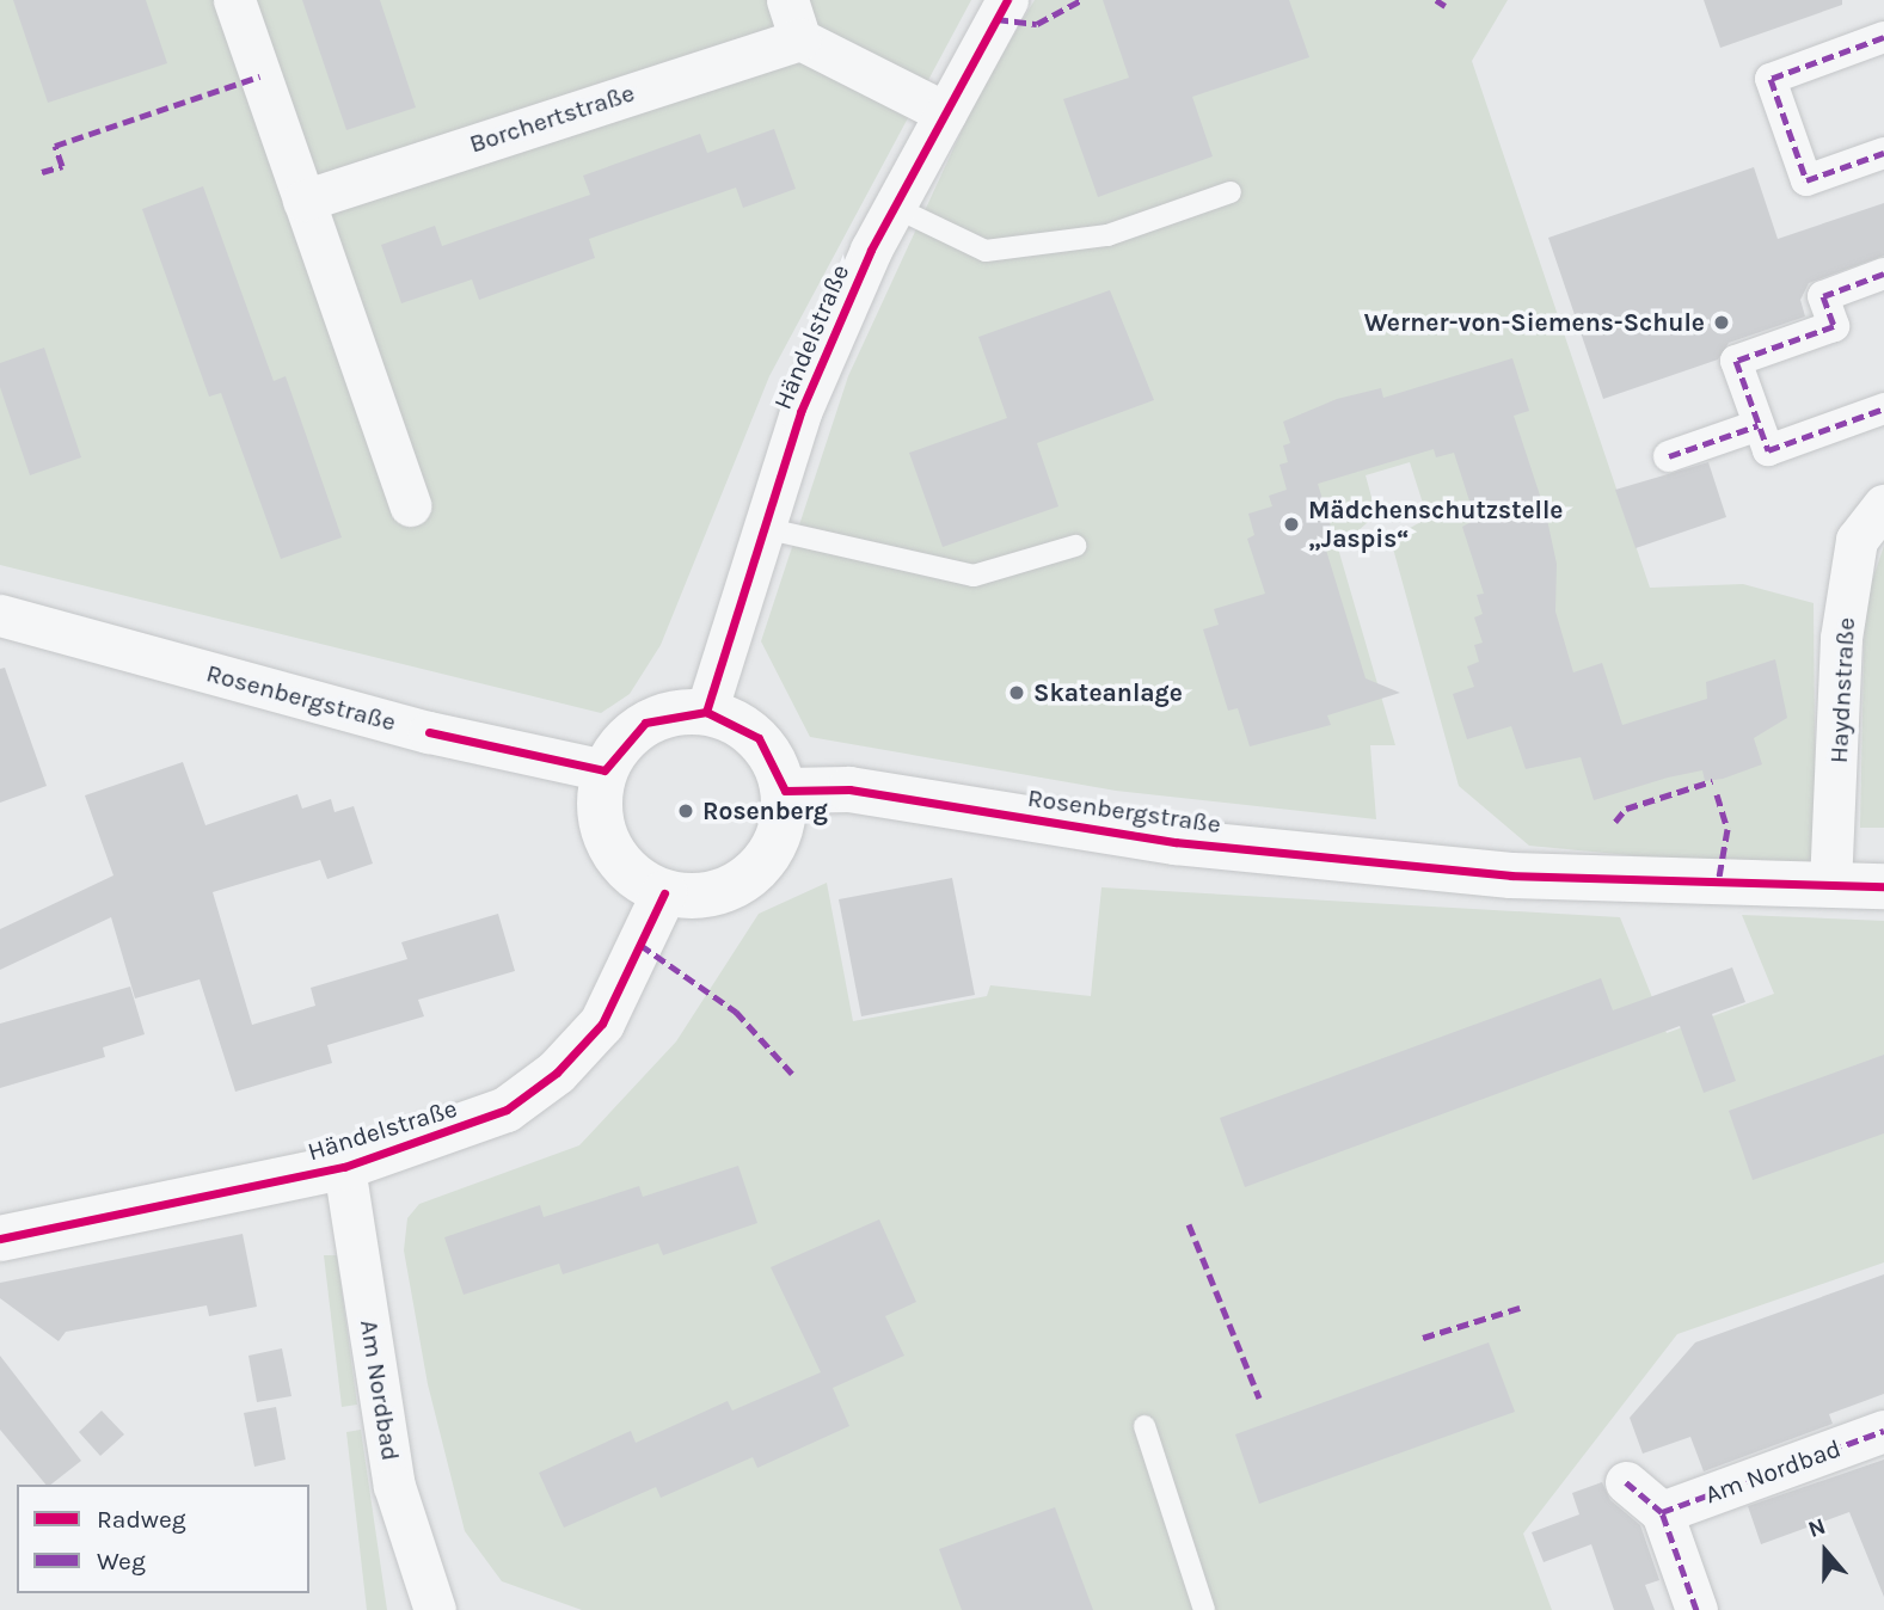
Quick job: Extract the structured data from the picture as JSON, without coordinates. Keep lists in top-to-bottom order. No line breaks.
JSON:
{"streets":{"street":["Borchertstraße","Händelstraße","Haydnstraße","Rosenbergstraße","Am Nordbad"]},"crossings":[["Händelstraße","Rosenbergstraße"],["Händelstraße","Am Nordbad"],["Haydnstraße","Rosenbergstraße"]],"places":["Werner-von-Siemens-Schule","Mädchenschutzstelle „Jaspis“","Skateanlage","Rosenberg"],"legend":["Radweg","Weg"],"north":"top"}
